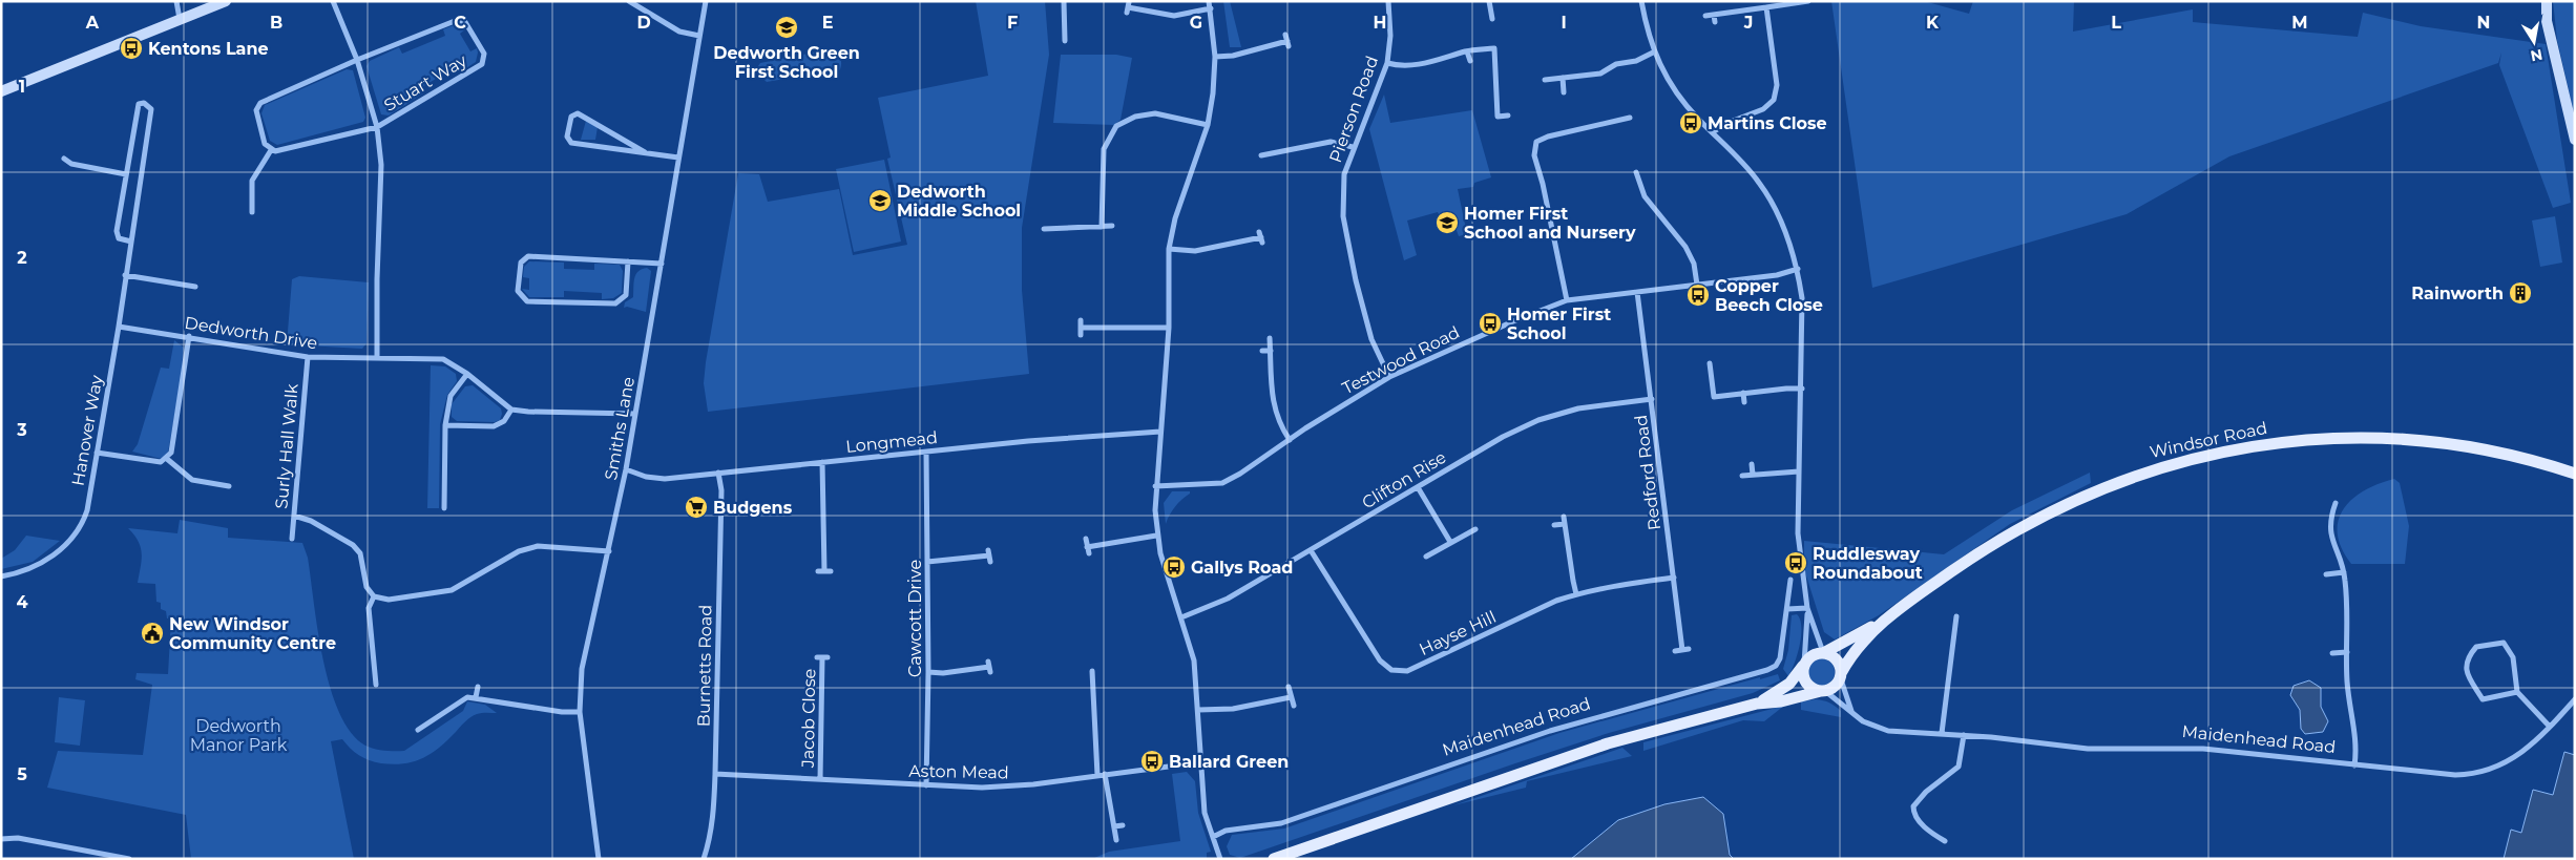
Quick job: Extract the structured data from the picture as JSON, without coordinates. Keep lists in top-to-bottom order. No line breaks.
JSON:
{"streets":{"main road":["Windsor Road"],"street":["Stuart Way","Pierson Road","Dedworth Drive","Testwood Road","Smiths Lane","Hanover Way","Longmead","Surly Hall Walk","Redford Road","Clifton Rise","Cawcott Drive","Hayse Hill","Burnetts Road","Jacob Close","Maidenhead Road","Aston Mead"]},"crossings":[["Stuart Way","Dedworth Drive"],["Pierson Road","Testwood Road"],["Dedworth Drive","Hanover Way"],["Dedworth Drive","Surly Hall Walk"],["Testwood Road","Redford Road"],["Smiths Lane","Longmead"],["Windsor Road","Maidenhead Road"],["Longmead","Cawcott Drive"],["Longmead","Burnetts Road"],["Redford Road","Clifton Rise"],["Redford Road","Hayse Hill"],["Clifton Rise","Hayse Hill"],["Cawcott Drive","Aston Mead"],["Burnetts Road","Aston Mead"],["Jacob Close","Aston Mead"]],"parks":["Dedworth Manor Park"],"places":{"school or university":["Dedworth Green First School","Dedworth Middle School","Homer First School and Nursery"],"bus stop":["Kentons Lane","Martins Close","Copper Beech Close","Homer First School","Ruddlesway Roundabout","Gallys Road","Ballard Green"],"building":["Rainworth"],"supermarket":["Budgens"],"public building":["New Windsor Community Centre"]},"north":"bottom","grid":{"columns":["A","B","C","D","E","F","G","H","I","J","K","L","M","N"],"rows":["1","2","3","4","5"]}}
